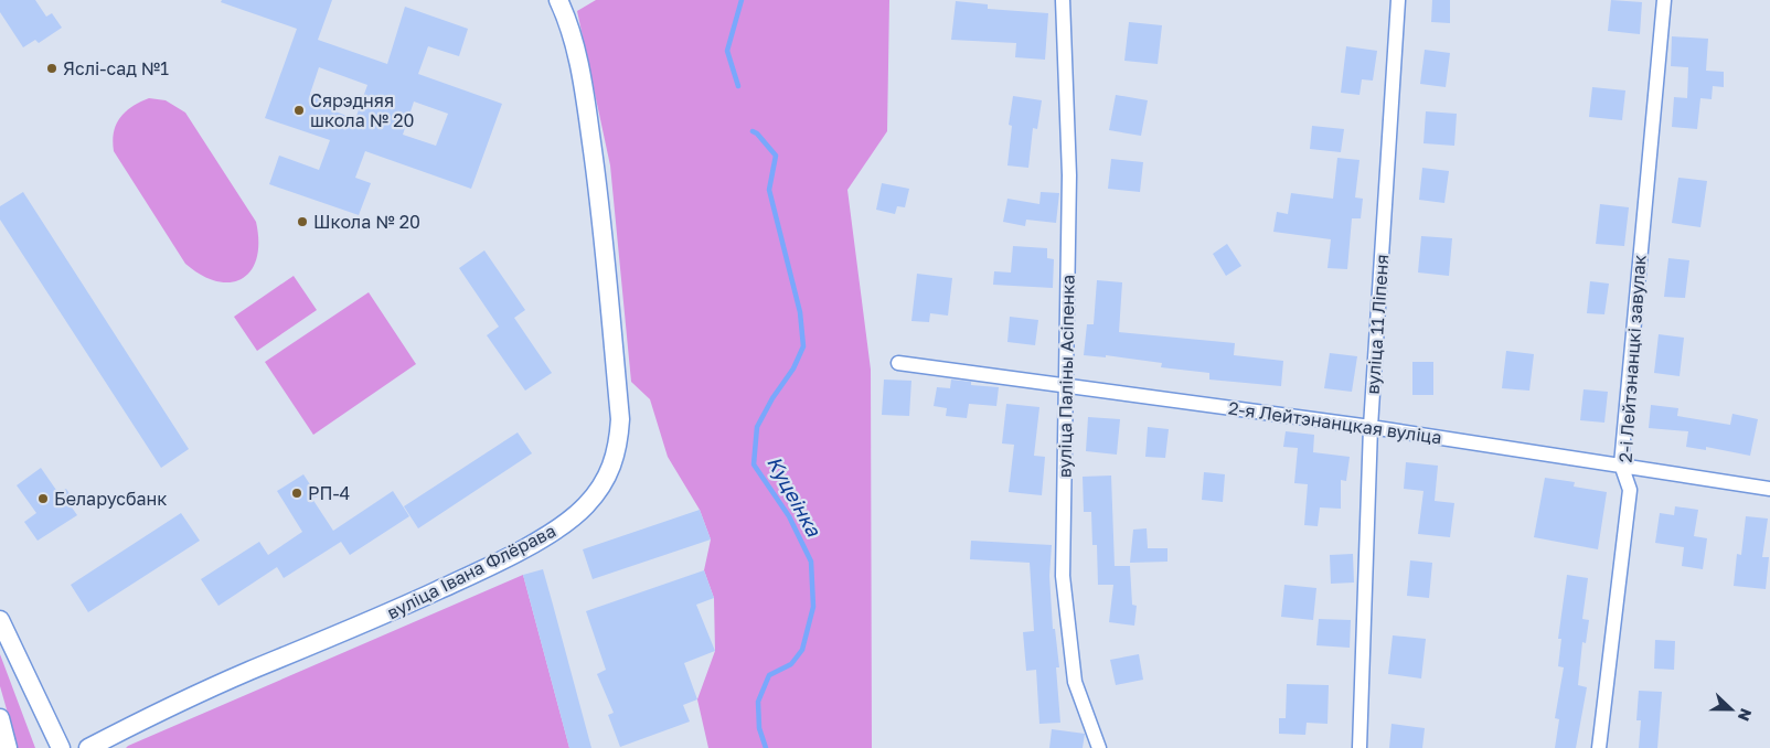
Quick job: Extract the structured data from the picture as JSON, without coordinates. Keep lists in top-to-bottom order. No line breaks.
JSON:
{"streets":{"street":["вуліца 11 Ліпеня","2-і Лейтэнанцкі завулак","вуліца Паліны Асіпенка","2-я Лейтэнанцкая вуліца","вуліца Івана Флёрава"]},"crossings":[["вуліца 11 Ліпеня","2-я Лейтэнанцкая вуліца"],["2-і Лейтэнанцкі завулак","2-я Лейтэнанцкая вуліца"],["вуліца Паліны Асіпенка","2-я Лейтэнанцкая вуліца"]],"water":["Куцеінка"],"places":["Яслі-сад №1","Сярэдняя школа № 20","Школа № 20","РП-4","Беларусбанк"],"north":"right"}
